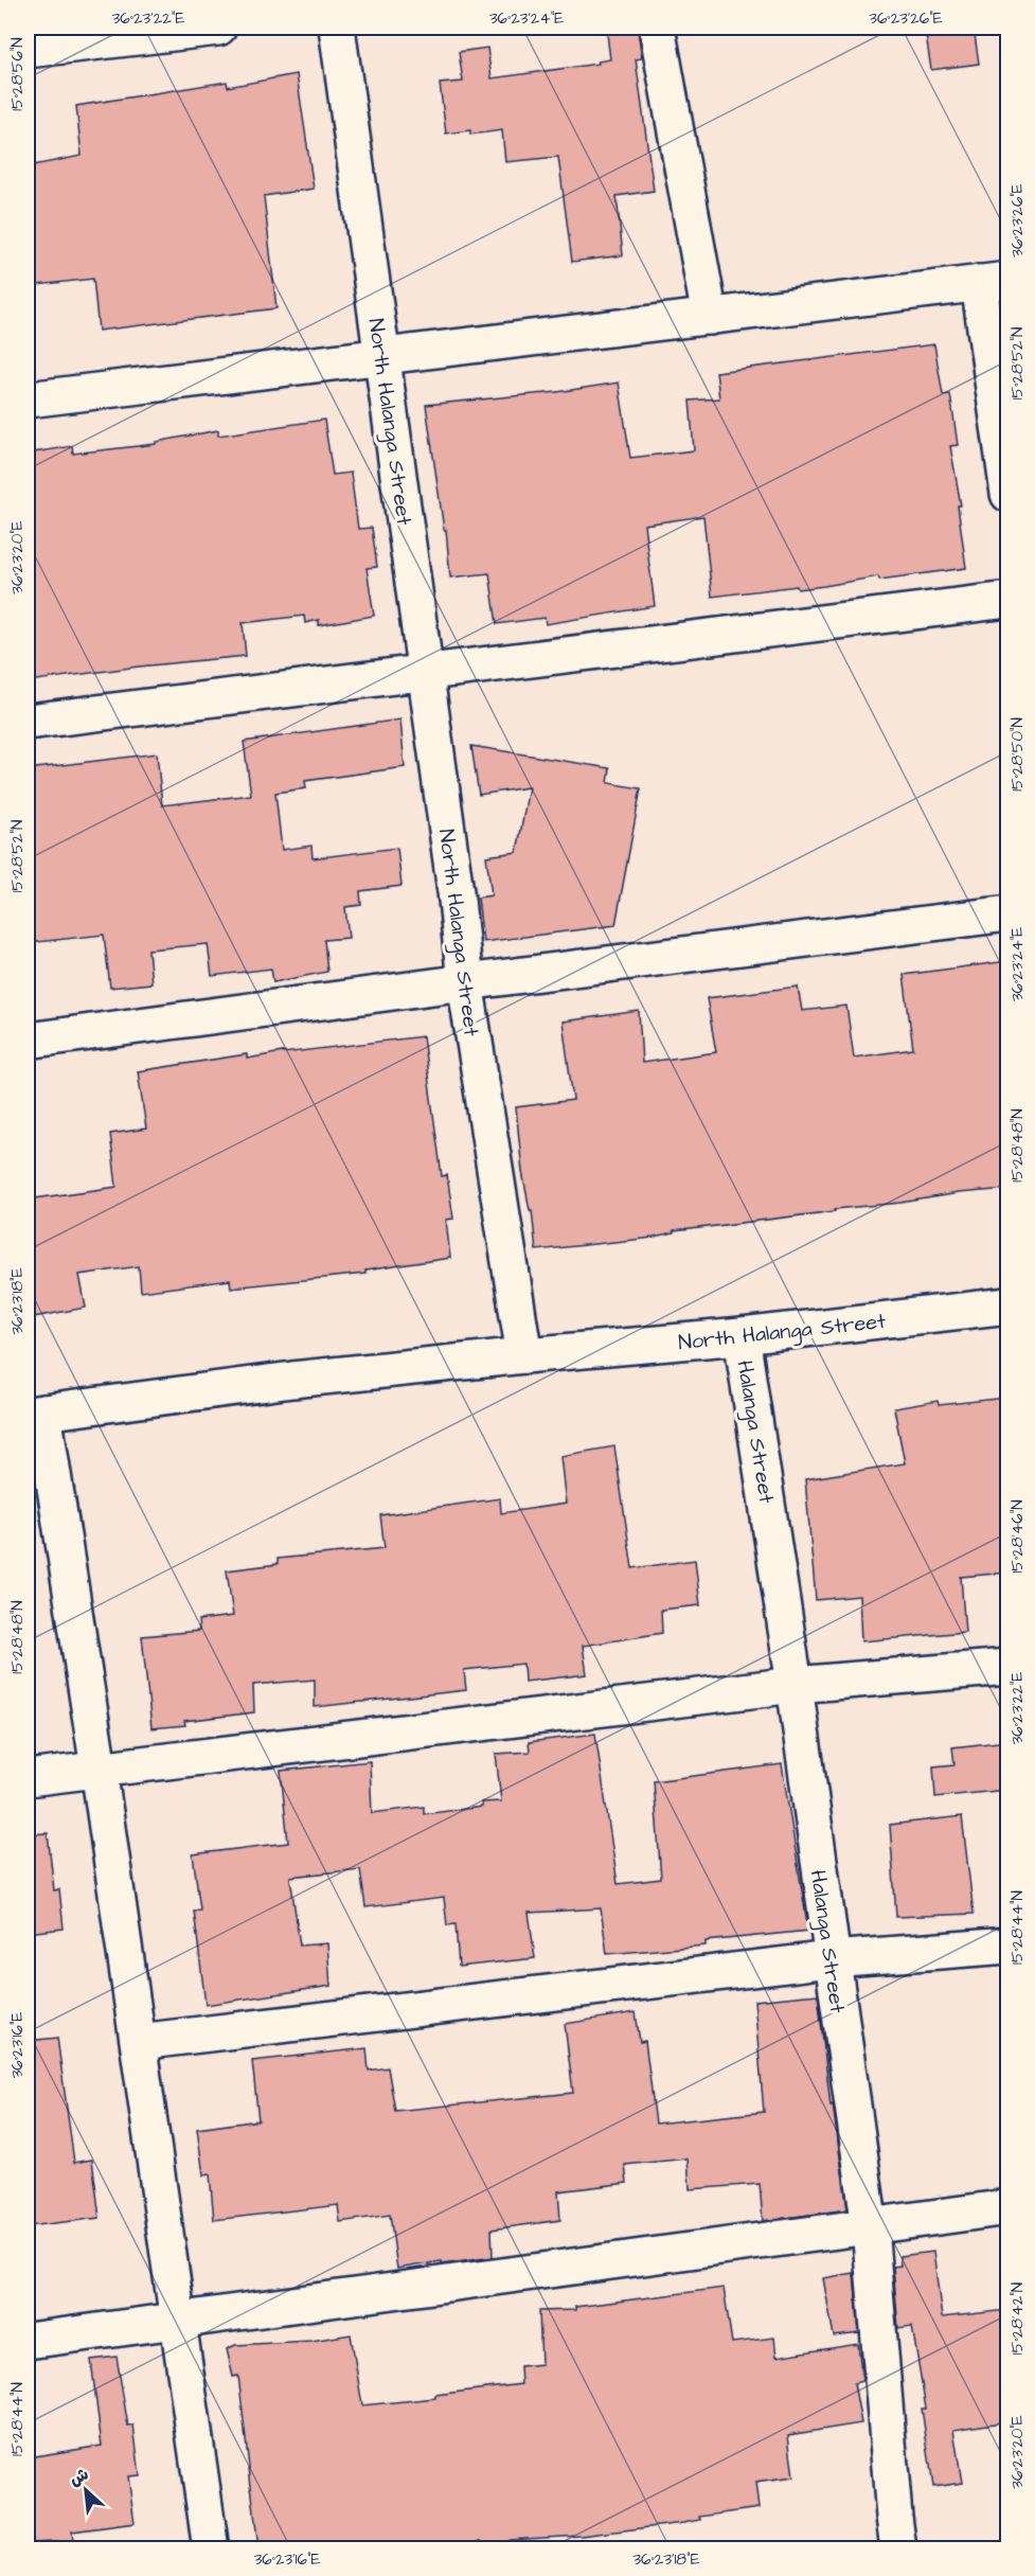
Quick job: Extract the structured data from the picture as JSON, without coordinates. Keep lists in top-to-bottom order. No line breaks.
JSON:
{"streets":{"street":["North Halanga Street","Halanga Street"]},"crossings":[["North Halanga Street","Halanga Street"]],"north":"top left","coordinates":["36°23'22\"E","36°23'24\"E","36°23'26\"E","15°28'56\"N","15°28'52\"N","36°23'20\"E","15°28'50\"N","15°28'48\"N","36°23'18\"E","15°28'46\"N","15°28'44\"N","36°23'16\"E","15°28'42\"N"]}
